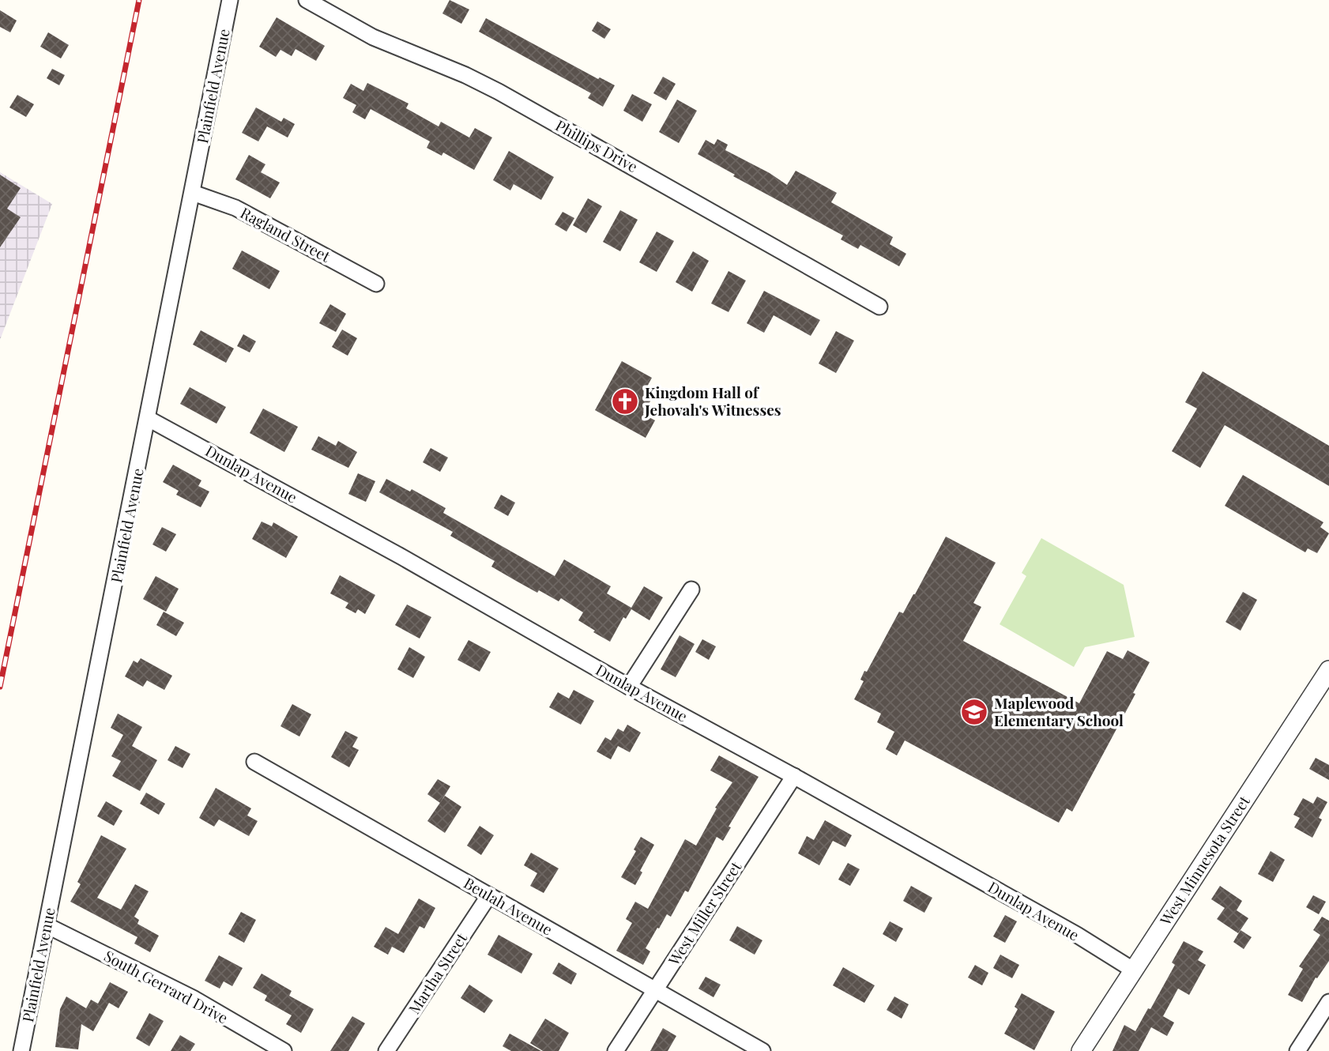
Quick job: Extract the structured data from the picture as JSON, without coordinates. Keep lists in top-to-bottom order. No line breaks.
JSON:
{"streets":{"street":["Plainfield Avenue","Phillips Drive","Ragland Street","Dunlap Avenue","West Minnesota Street","Beulah Avenue","West Miller Street","Martha Street","South Gerrard Drive"]},"crossings":[["Plainfield Avenue","Ragland Street"],["Plainfield Avenue","Dunlap Avenue"],["Plainfield Avenue","South Gerrard Drive"],["Dunlap Avenue","West Minnesota Street"],["Dunlap Avenue","West Miller Street"],["Beulah Avenue","West Miller Street"],["Beulah Avenue","Martha Street"]],"places":{"church":["Kingdom Hall of Jehovah's Witnesses"],"school or university":["Maplewood Elementary School"]}}
